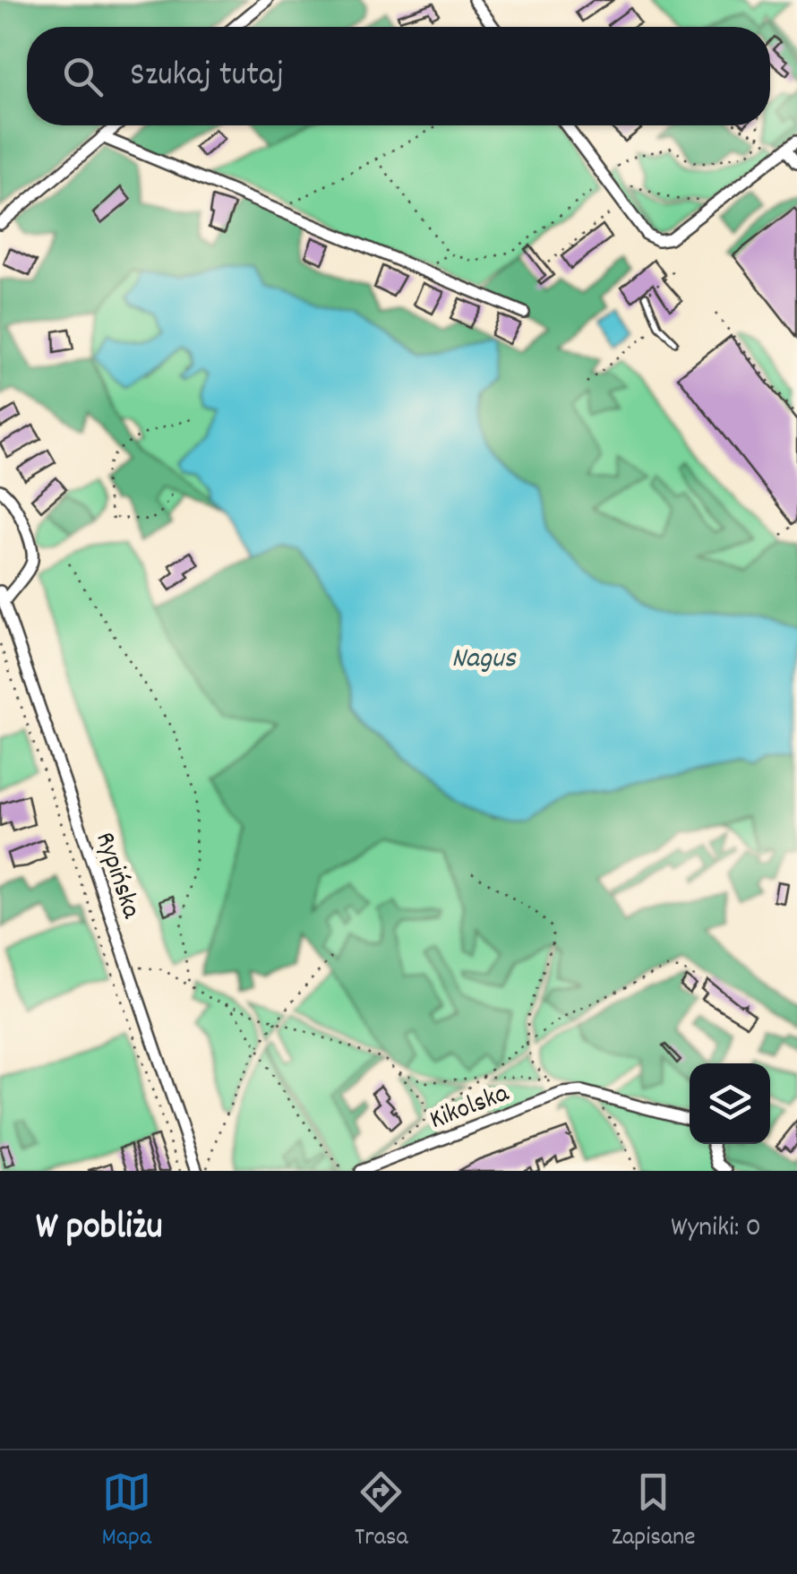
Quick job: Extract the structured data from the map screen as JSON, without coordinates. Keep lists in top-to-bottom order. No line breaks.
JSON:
{"streets":{"street":["Rypińska","Kikolska"]},"water":["Nagus"],"page":{"search":"Szukaj tutaj","heading":["W pobliżu","Wyniki: 0"],"nav":["Mapa","Trasa","Zapisane"]}}
